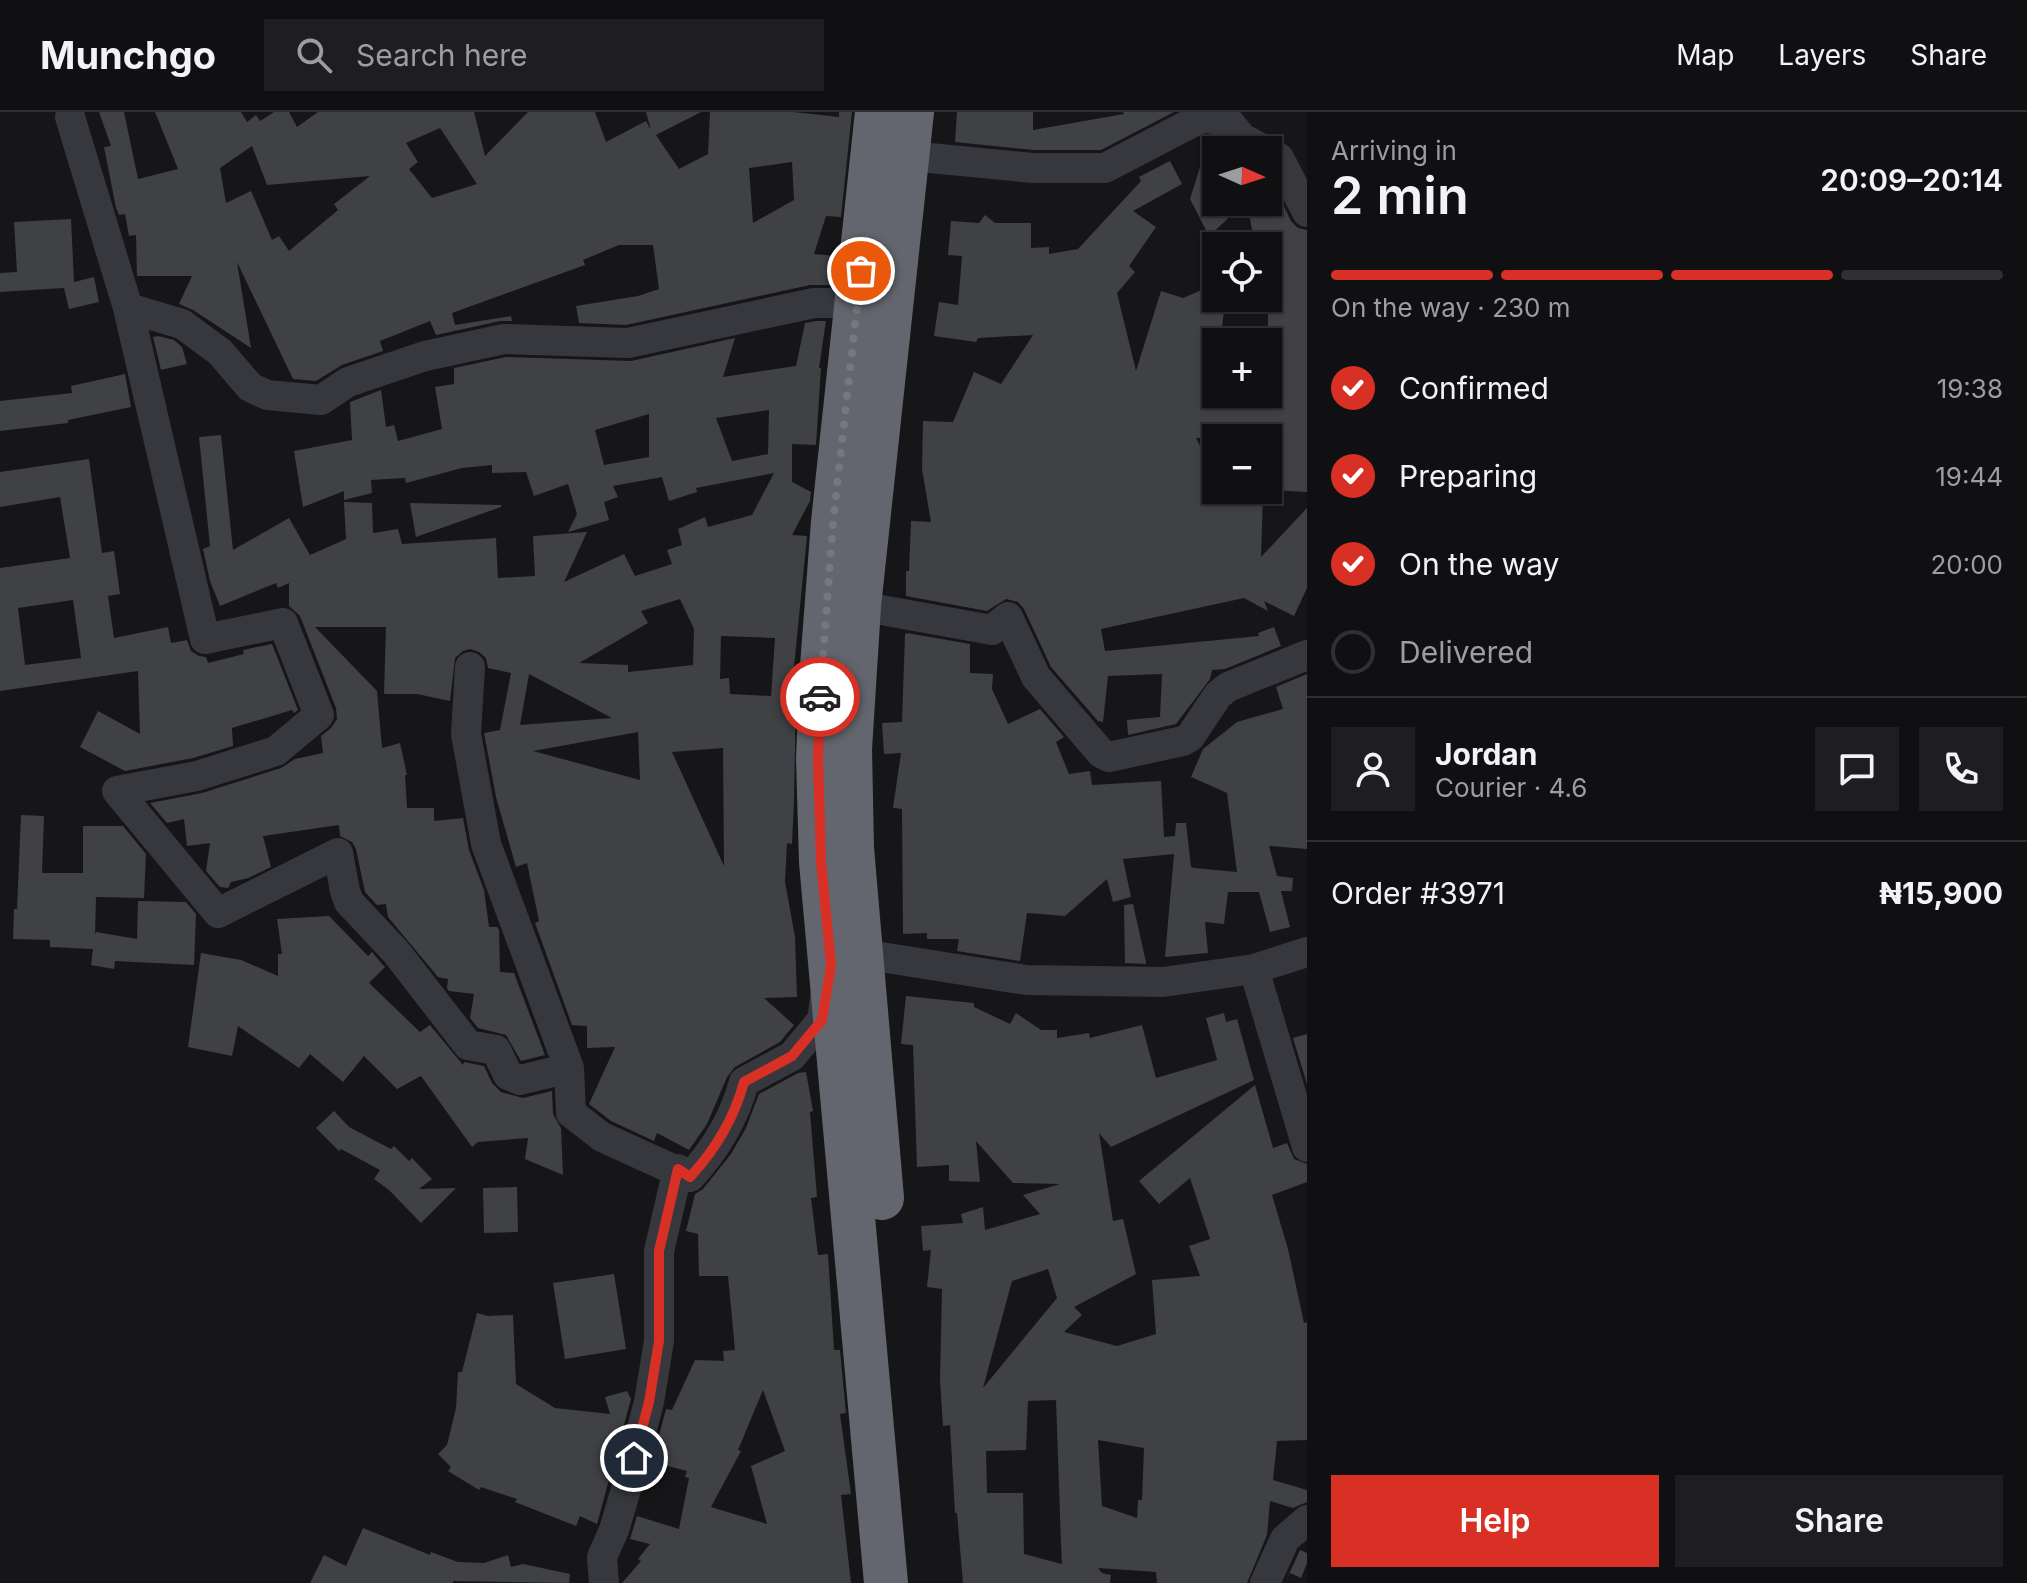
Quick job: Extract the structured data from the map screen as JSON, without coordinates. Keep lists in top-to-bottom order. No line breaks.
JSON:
{"north":"right","page":{"header":"Munchgo","search":"Search here","nav":["Map","Layers","Share"],"heading":["2 min","Arriving in","20:09–20:14"],"panel":["Jordan","Courier · 4.6","Order #3971","₦15,900"],"map_buttons":["+","−"],"bar":"On the way · 230 m","list":[["Confirmed","19:38"],["Preparing","19:44"],["On the way","20:00"],"Delivered"],"buttons":["Help","Share"]}}
